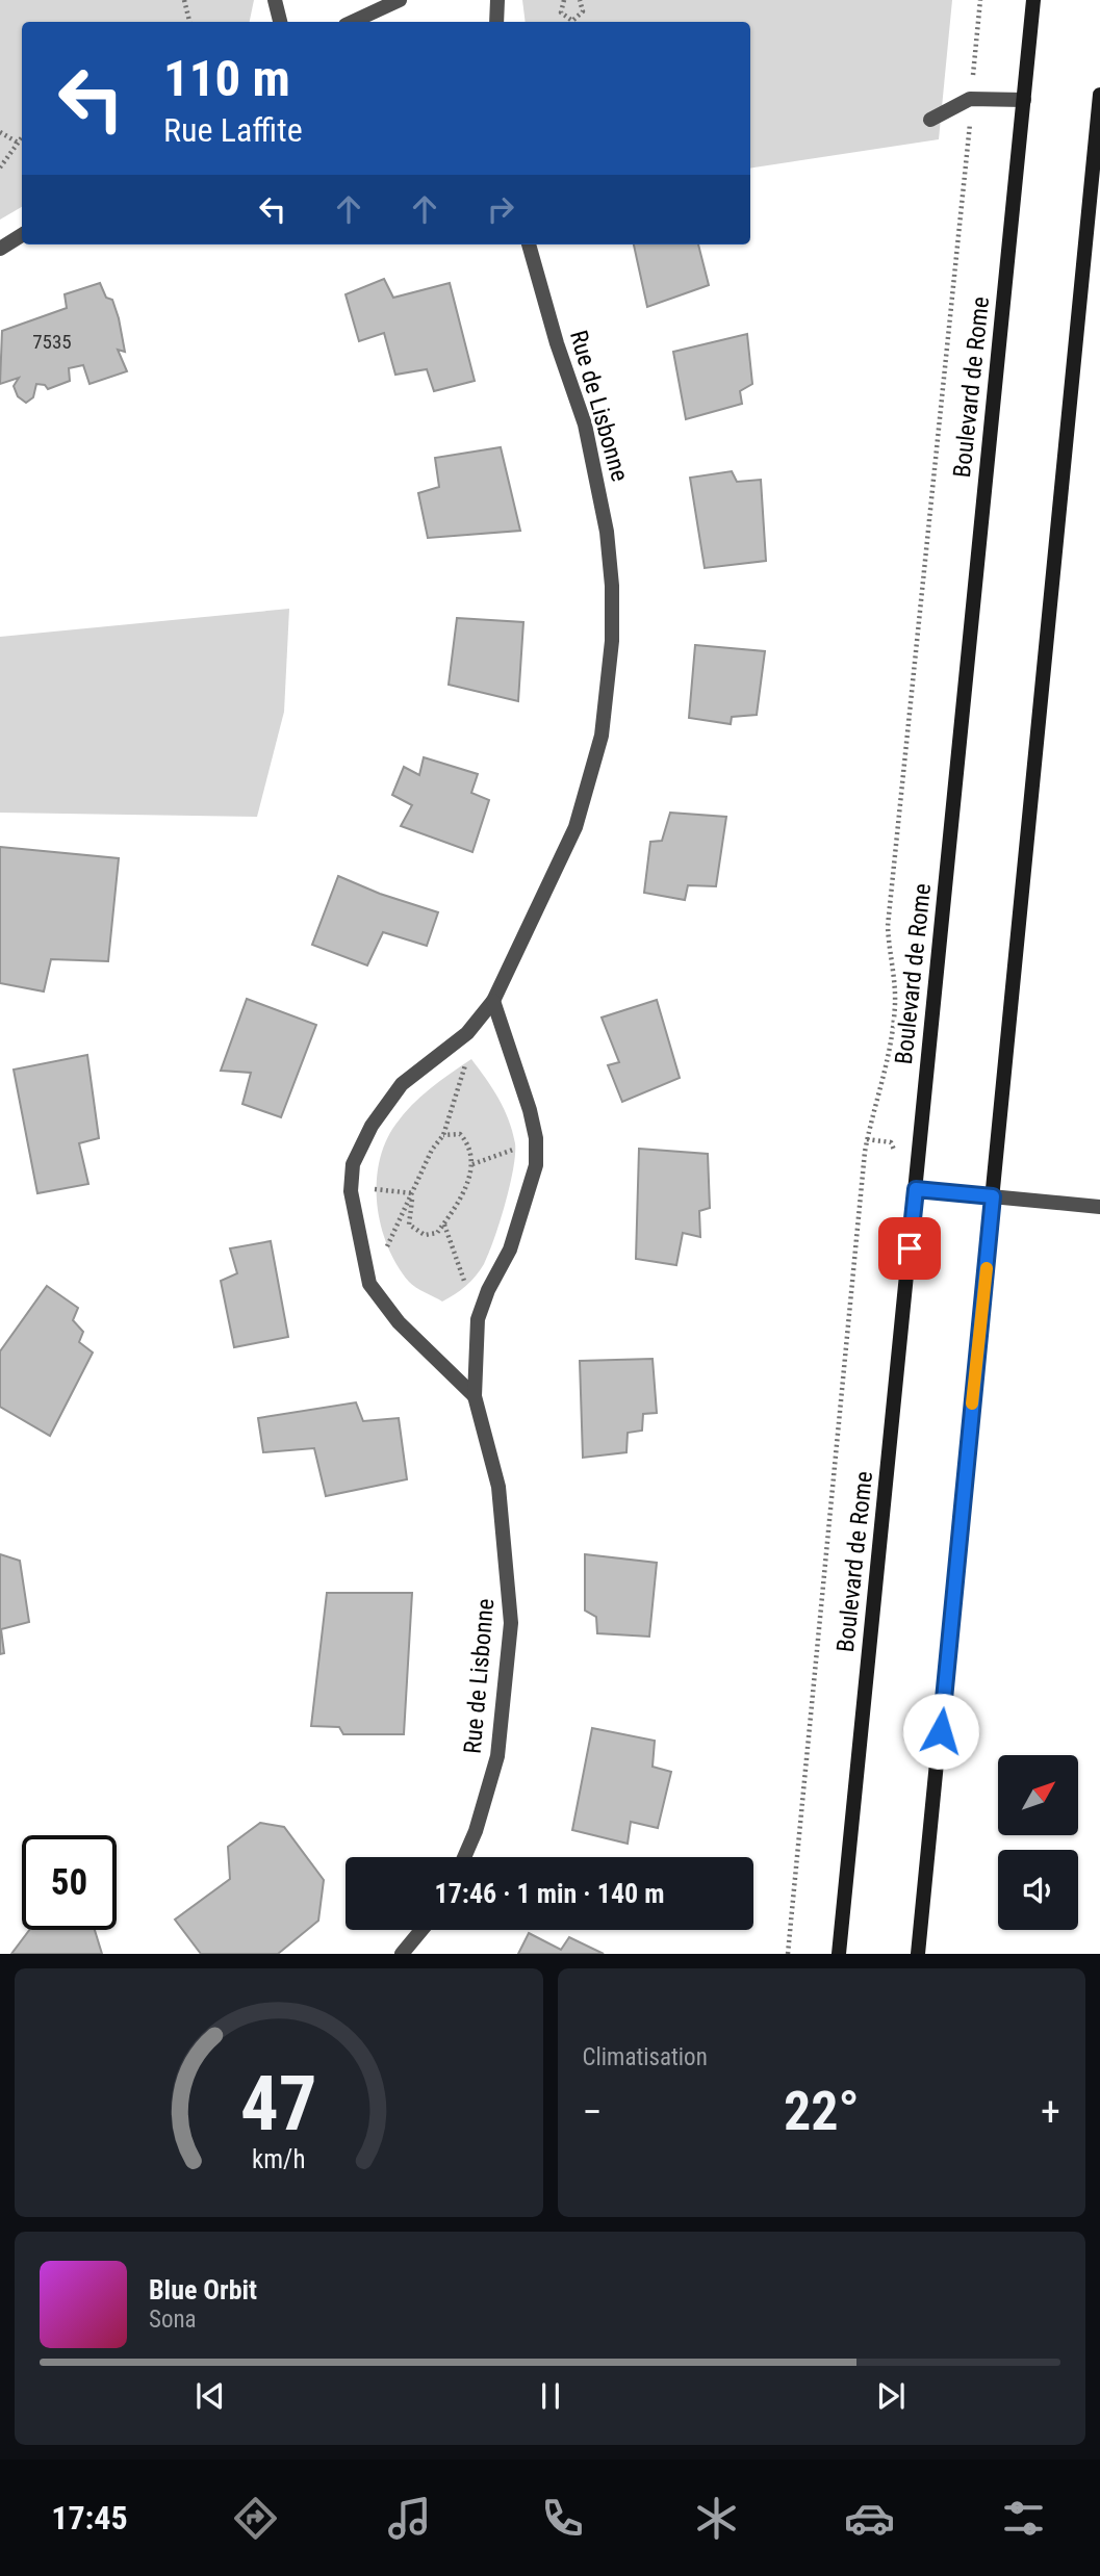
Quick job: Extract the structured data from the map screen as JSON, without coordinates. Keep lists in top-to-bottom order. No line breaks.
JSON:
{"streets":{"main road":["Boulevard de Rome"],"street":["Rue de Lisbonne"]},"house_numbers":["7535"],"north":"top right","page":{"turn":["110 m","Rue Laffite"],"limit":"50","trip":"17:46 · 1 min · 140 m","tile":"Climatisation","heat":["−","22°","+"],"song":["Blue Orbit","Sona"],"tabs":"17:45","gauge":["47","km/h"]}}
